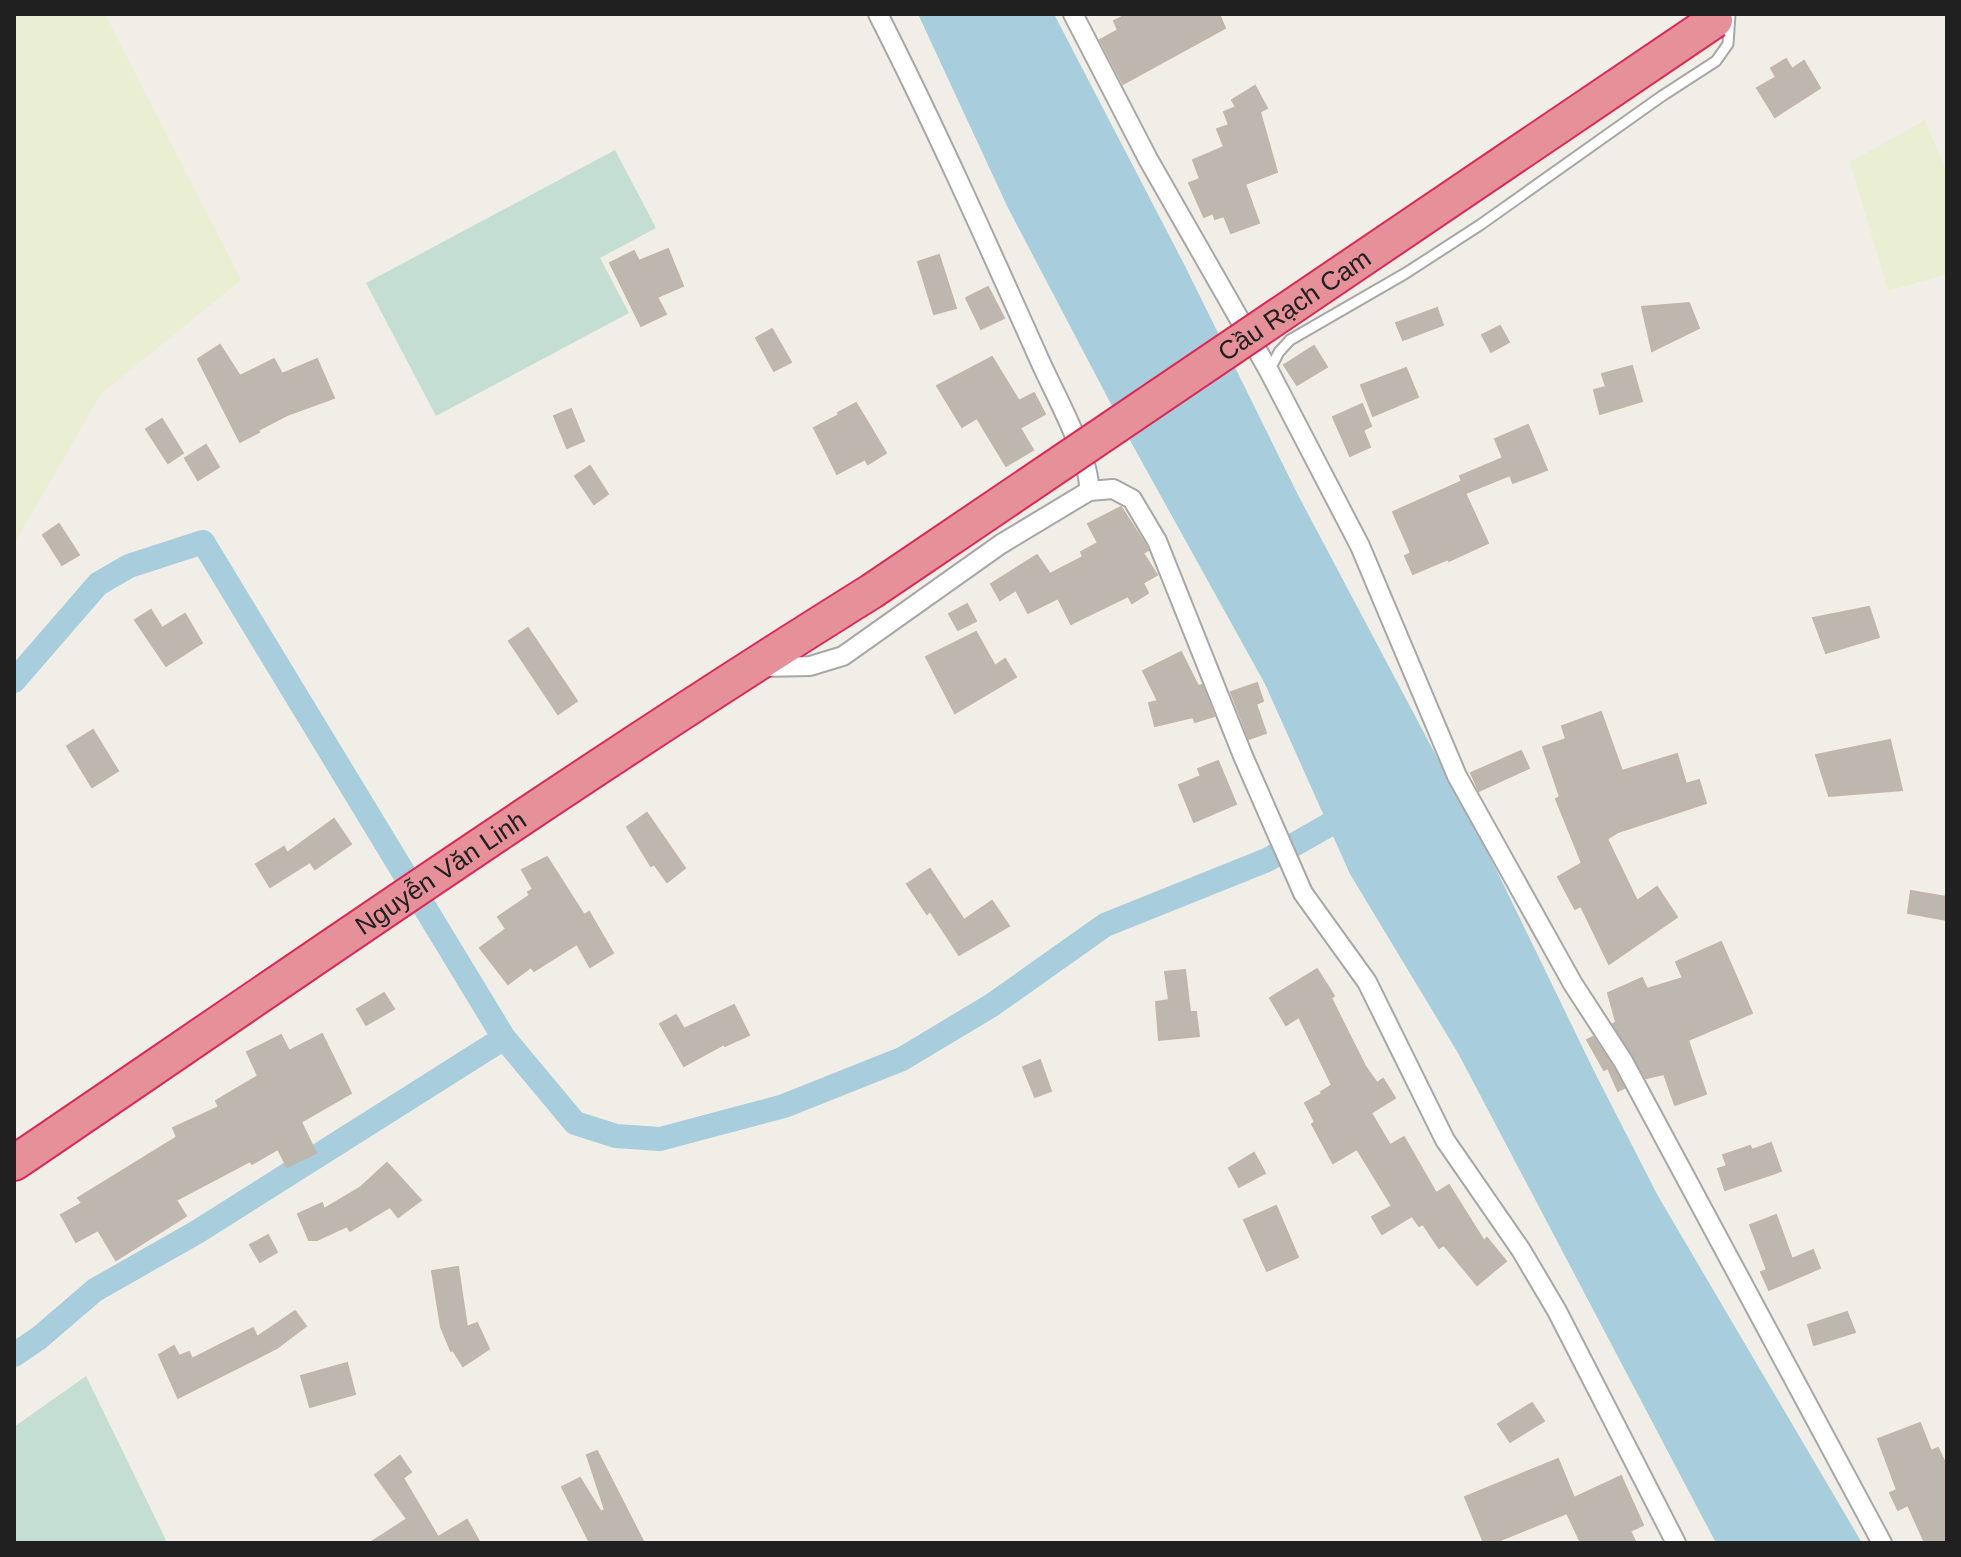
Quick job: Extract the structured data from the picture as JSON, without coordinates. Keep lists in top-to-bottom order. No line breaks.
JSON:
{"streets":{"highway":["Cầu Rạch Cam","Nguyễn Văn Linh"]},"crossings":[["Cầu Rạch Cam","Nguyễn Văn Linh"]]}
